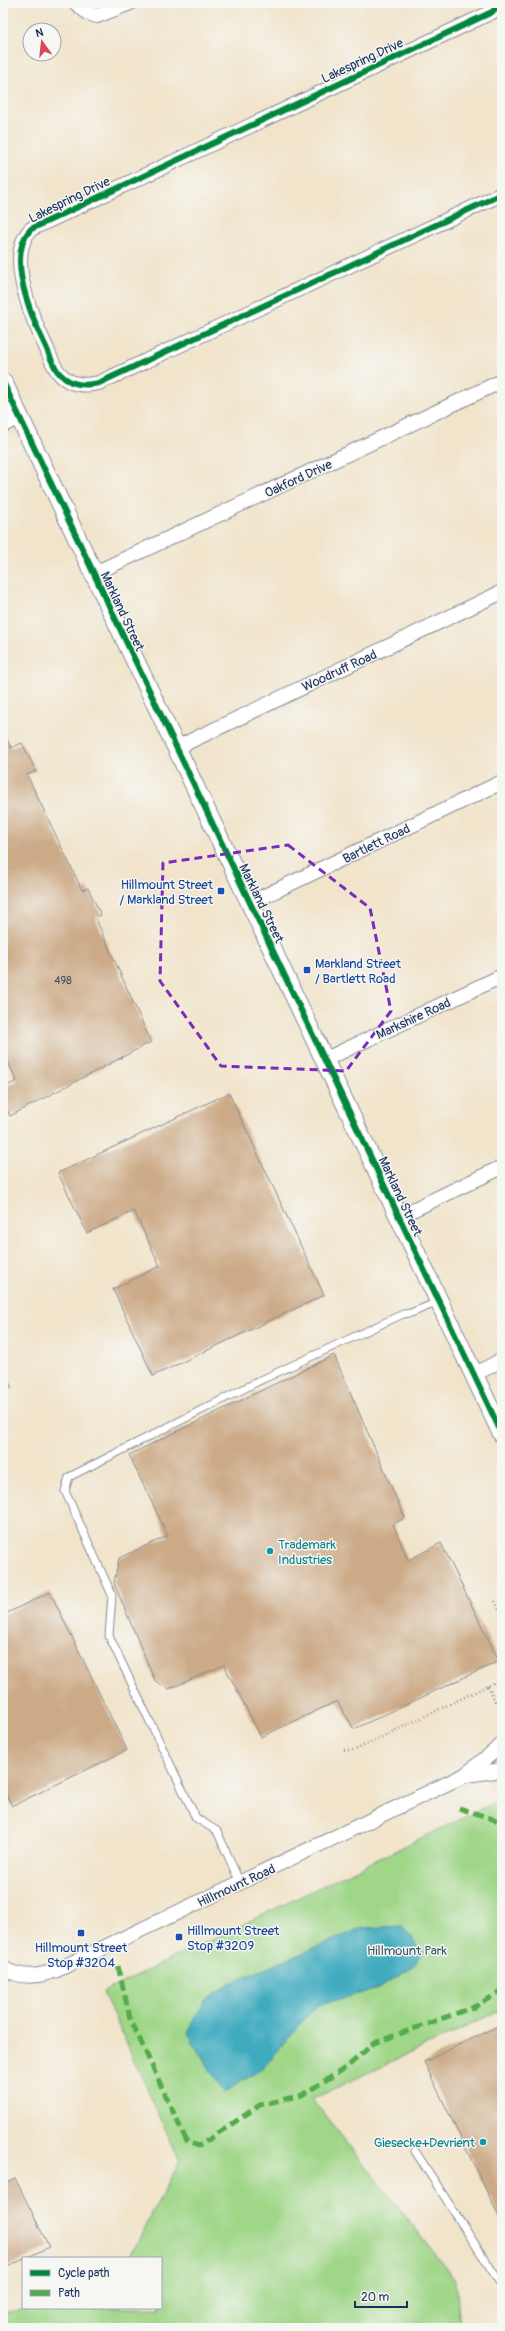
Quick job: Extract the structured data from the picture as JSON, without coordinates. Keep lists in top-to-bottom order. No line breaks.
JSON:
{"streets":{"street":["Lakespring Drive","Oakford Drive","Markland Street","Woodruff Road","Bartlett Road","Markshire Road","Hillmount Road"]},"crossings":[["Oakford Drive","Markland Street"],["Markland Street","Woodruff Road"],["Markland Street","Bartlett Road"],["Markland Street","Markshire Road"]],"parks":["Hillmount Park"],"places":{"transit":["Hillmount Street / Markland Street","Markland Street / Bartlett Road","Hillmount Street Stop #3204","Hillmount Street Stop #3209"],"other":["Trademark Industries","Giesecke+Devrient"]},"house_numbers":["498"],"legend":["Cycle path","Path"],"scale_bar":"20 m","north":"top"}
